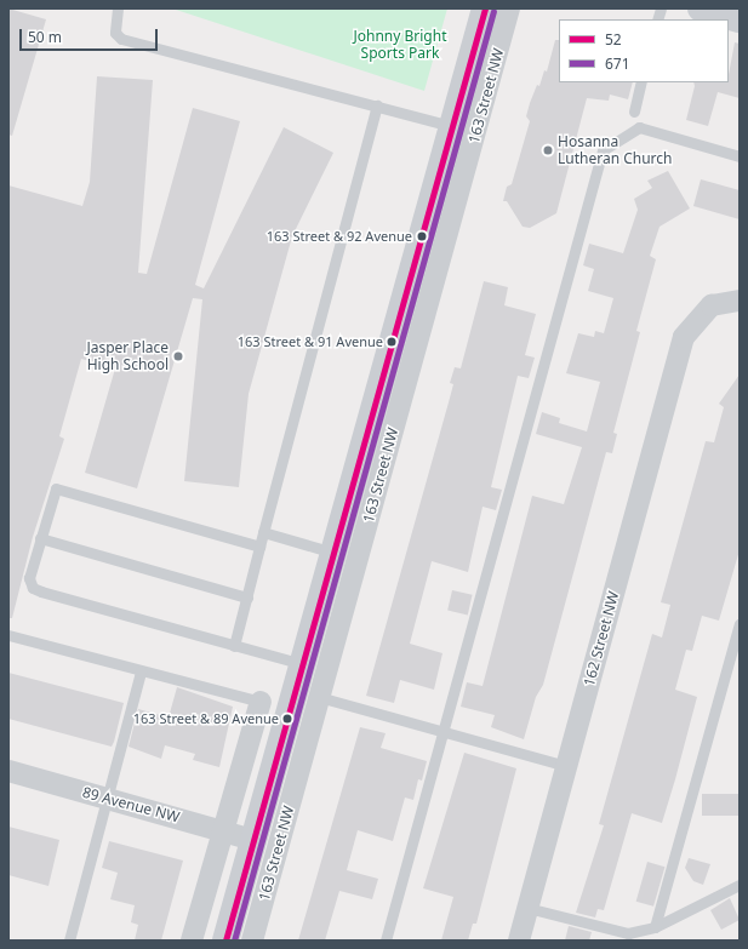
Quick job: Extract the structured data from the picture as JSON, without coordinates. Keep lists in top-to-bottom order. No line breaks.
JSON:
{"streets":{"main road":["163 Street NW"],"street":["162 Street NW","89 Avenue NW"]},"crossings":[["163 Street NW","89 Avenue NW"]],"parks":["Johnny Bright Sports Park"],"places":["Hosanna Lutheran Church","163 Street & 92 Avenue","163 Street & 91 Avenue","Jasper Place High School","163 Street & 89 Avenue"],"lines":["transit line 52","transit line 671"],"legend":["52","671"],"scale_bar":"50 m"}
